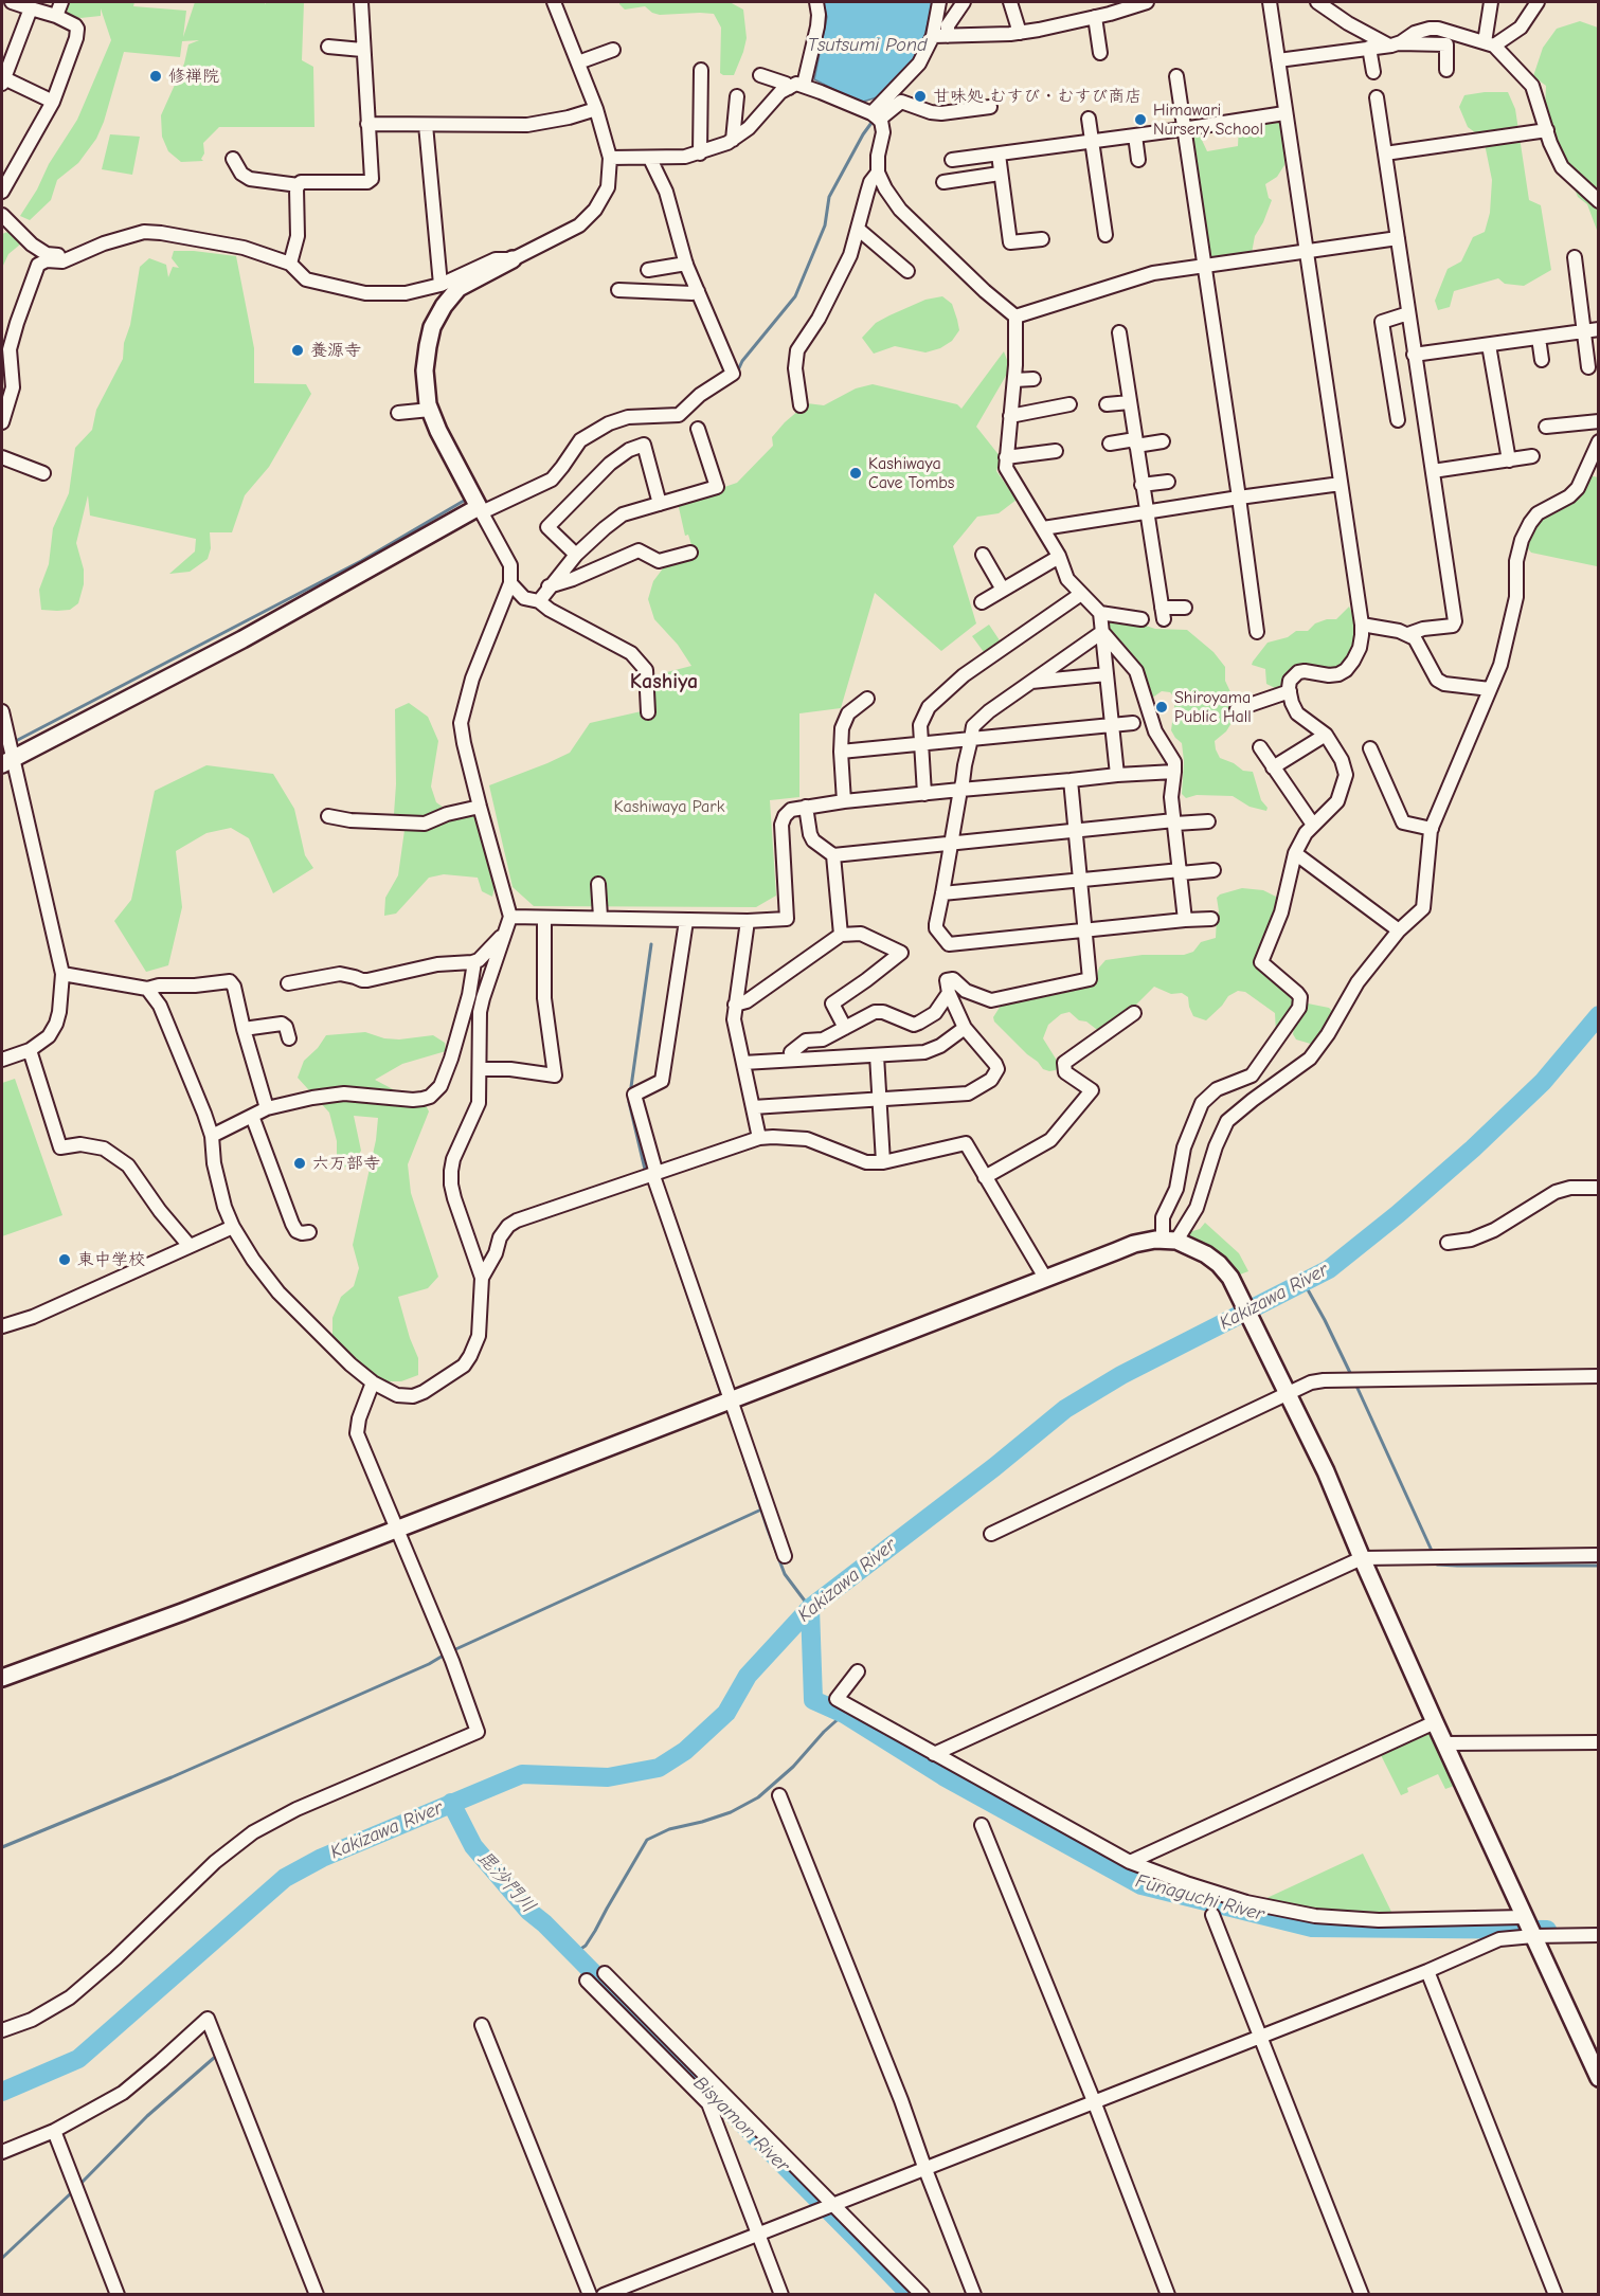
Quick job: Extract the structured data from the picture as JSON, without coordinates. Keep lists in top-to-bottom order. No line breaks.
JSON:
{"districts":["Kashiya"],"water":["Tsutsumi Pond","Kakizawa River","毘沙門川","Funaguchi River","Bisyamon River"],"parks":["Kashiwaya Park"],"places":["修禅院","甘味処 むすび・むすび商店","Himawari Nursery School","養源寺","Kashiwaya Cave Tombs","Shiroyama Public Hall","六万部寺","東中学校"]}
